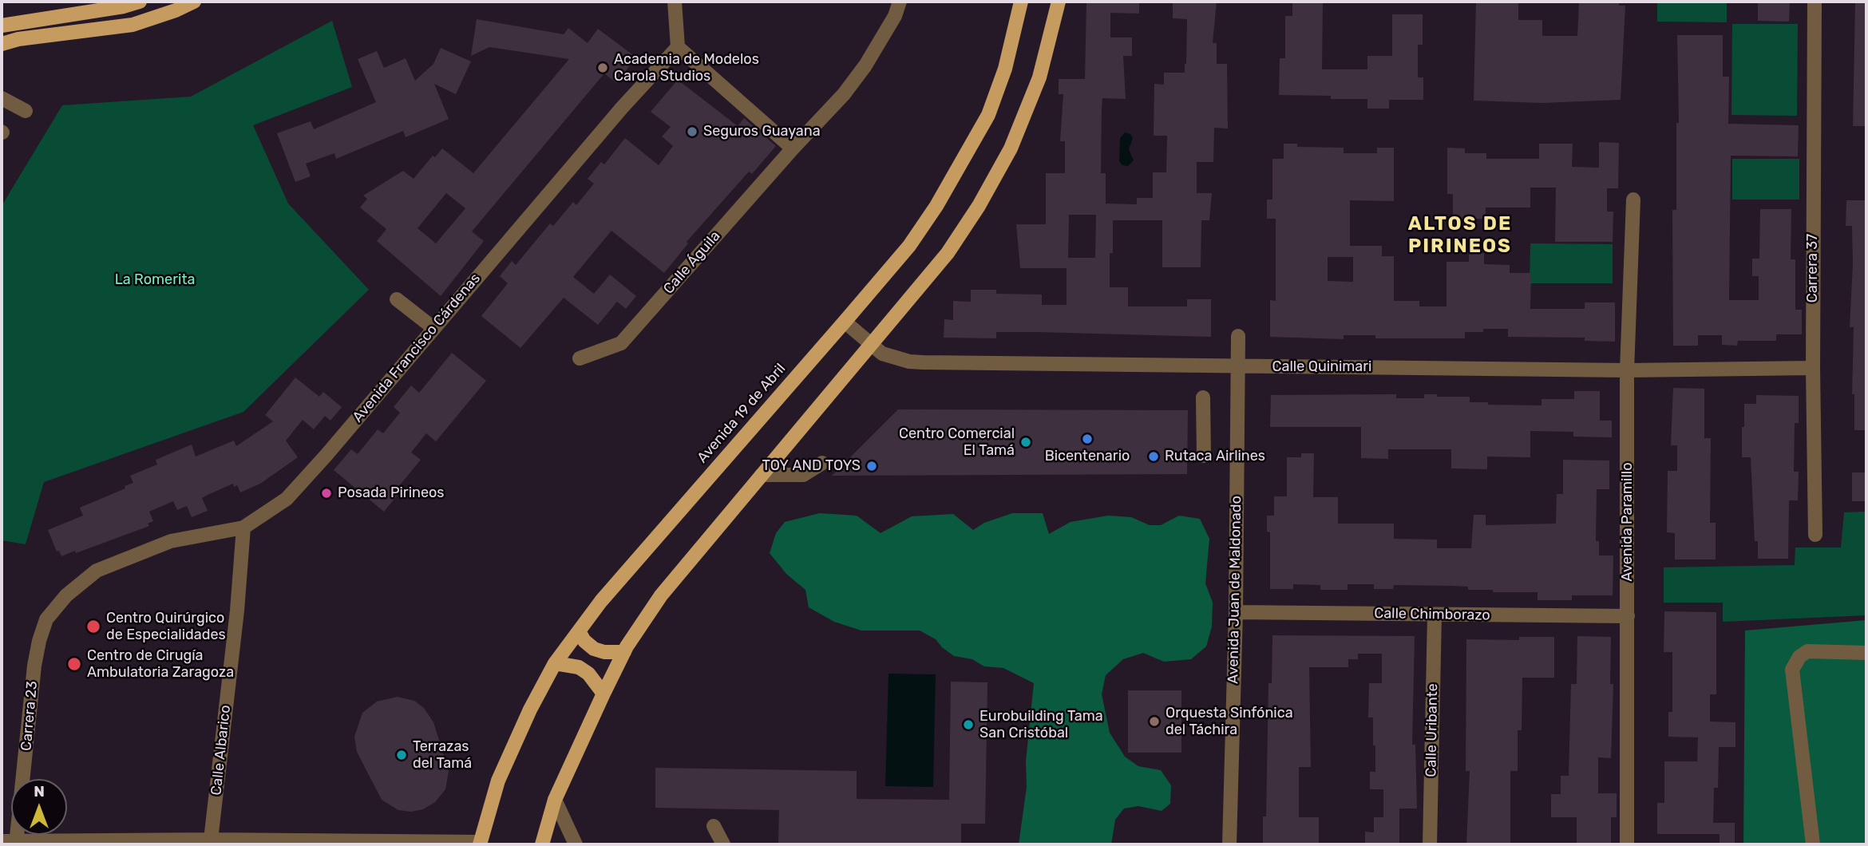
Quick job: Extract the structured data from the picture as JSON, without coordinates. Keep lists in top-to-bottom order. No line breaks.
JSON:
{"streets":{"main road":["Avenida 19 de Abril"],"street":["Calle Águila","Carrera 37","Avenida Francisco Cárdenas","Calle Quinimari","Avenida Paramillo","Avenida Juan de Maldonado","Calle Chimborazo","Carrera 23","Calle Uribante","Calle Albarico"]},"crossings":[["Carrera 37","Calle Quinimari"],["Avenida Francisco Cárdenas","Carrera 23"],["Avenida Francisco Cárdenas","Calle Albarico"],["Calle Quinimari","Avenida 19 de Abril"],["Calle Quinimari","Avenida Paramillo"],["Calle Quinimari","Avenida Juan de Maldonado"],["Avenida Paramillo","Calle Chimborazo"],["Avenida Juan de Maldonado","Calle Chimborazo"],["Calle Chimborazo","Calle Uribante"]],"districts":["ALTOS DE PIRINEOS"],"parks":["La Romerita"],"places":["Academia de Modelos Carola Studios","Seguros Guayana","Bicentenario","Centro Comercial El Tamá","Rutaca Airlines","TOY AND TOYS","Posada Pirineos","Centro Quirúrgico de Especialidades","Centro de Cirugía Ambulatoria Zaragoza","Orquesta Sinfónica del Táchira","Eurobuilding Tama San Cristóbal","Terrazas del Tamá"],"north":"top"}
